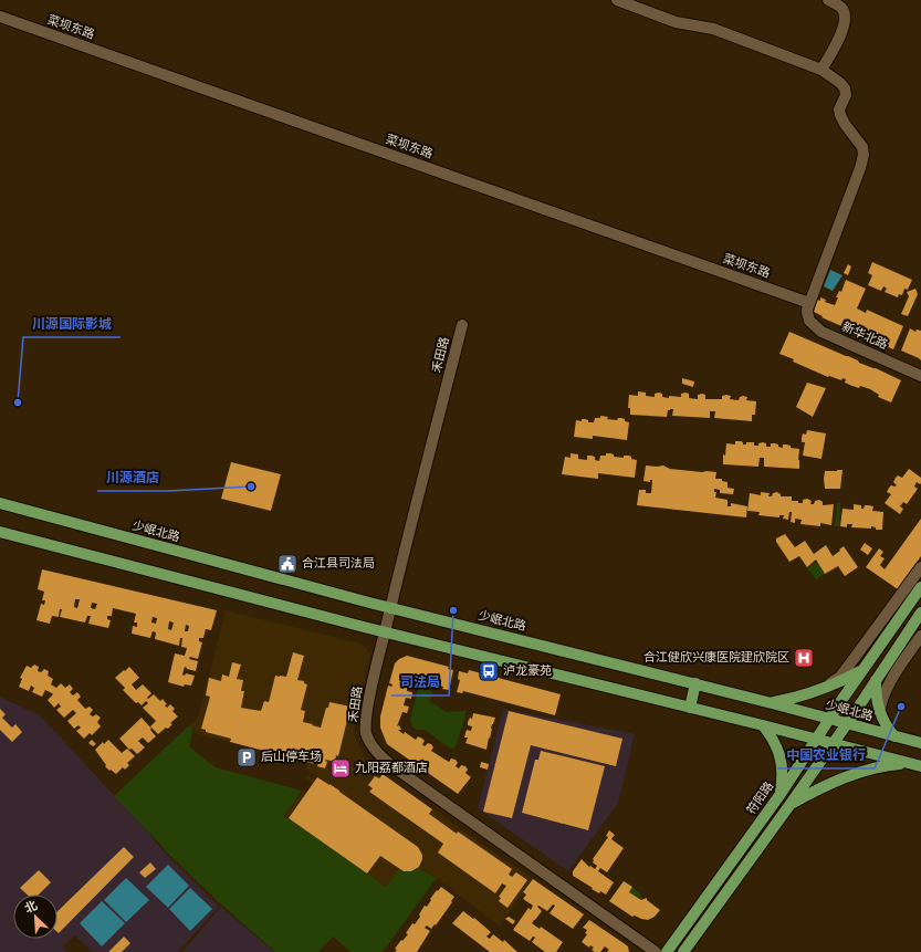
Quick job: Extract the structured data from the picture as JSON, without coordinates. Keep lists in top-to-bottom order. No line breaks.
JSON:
{"streets":{"main road":["少岷北路","符阳路"],"street":["菜坝东路","新华北路","禾田路"]},"crossings":[["菜坝东路","新华北路"],["禾田路","少岷北路"],["少岷北路","符阳路"]],"places":{"other":["川源国际影城","川源酒店","司法局","中国农业银行"],"public building":["合江县司法局"],"hospital":["合江健欣兴康医院建欣院区"],"bus stop":["泸龙豪苑"],"parking":["后山停车场"],"hotel":["九阳·荔都酒店"]},"north":"top left"}
